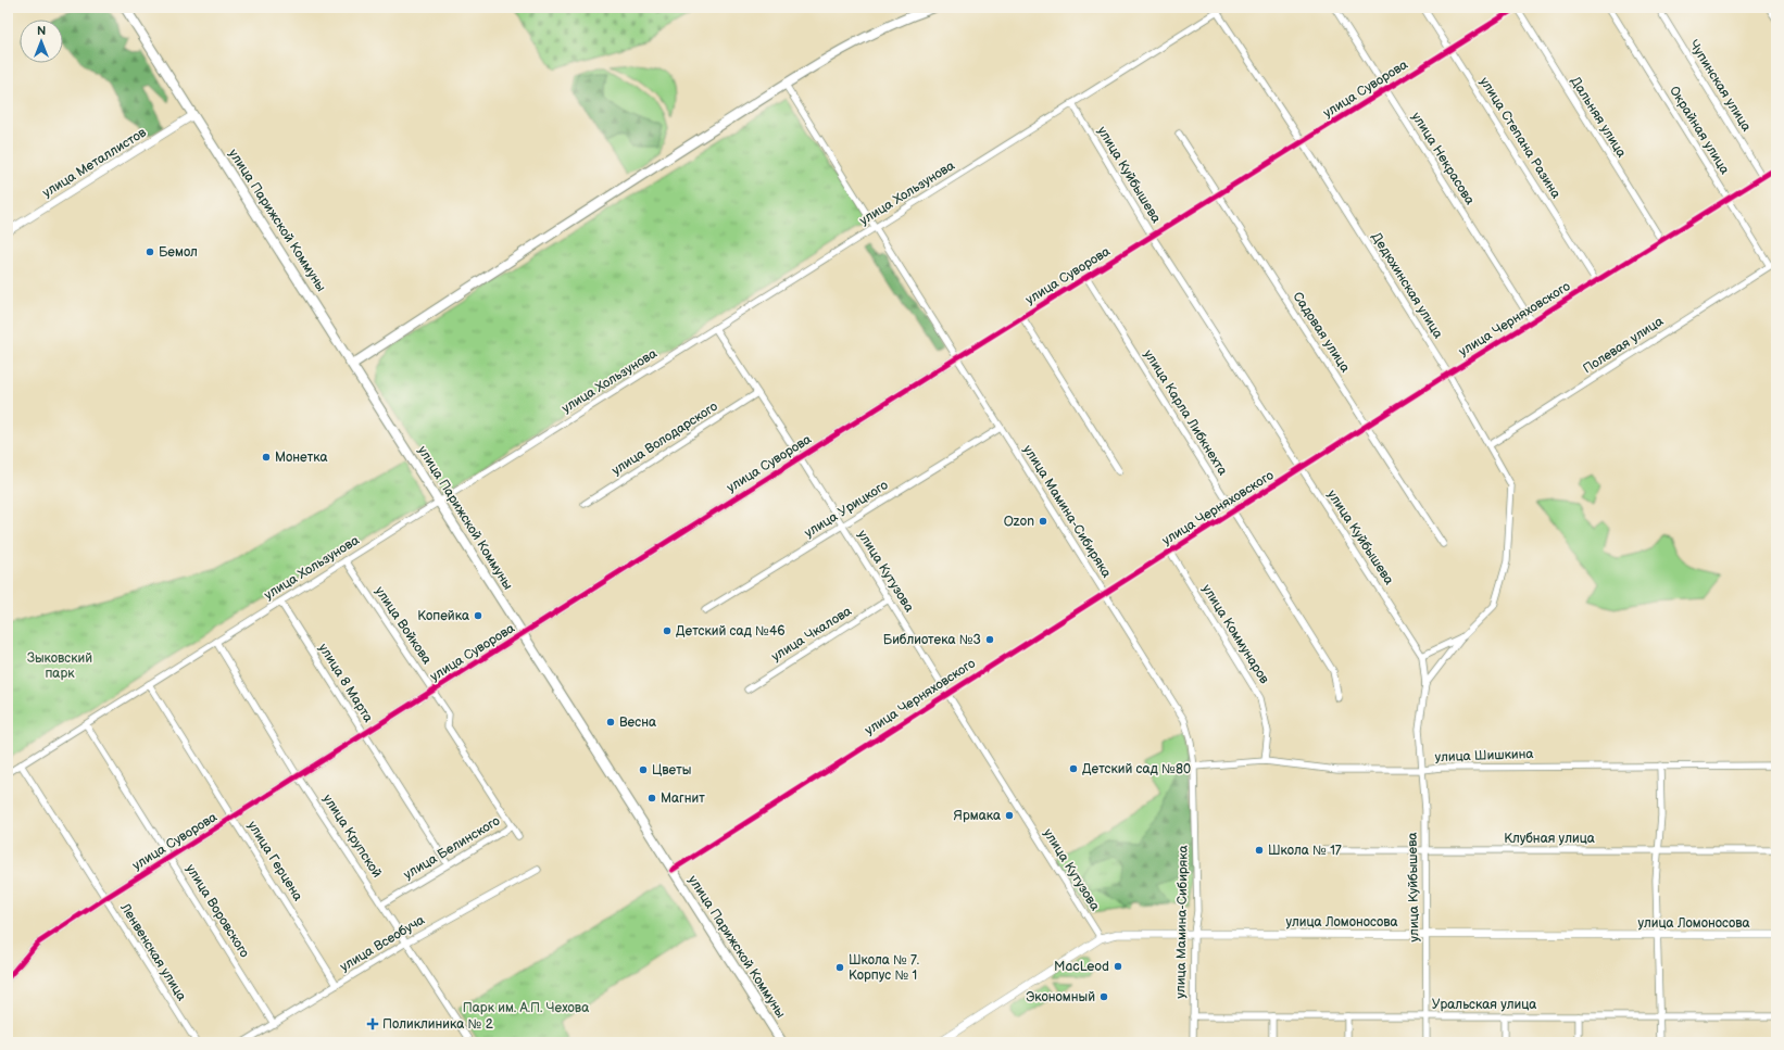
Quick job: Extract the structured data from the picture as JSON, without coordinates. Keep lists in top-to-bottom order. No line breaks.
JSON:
{"streets":{"main road":["улица Парижской Коммуны"],"street":["Чупинская улица","улица Суворова","Дальняя улица","Окрайная улица","улица Степана Разина","улица Некрасова","улица Металлистов","улица Куйбышева","улица Хользунова","Дедюхинская улица","улица Черняховского","Садовая улица","Полевая улица","улица Карла Либкнехта","улица Володарского","улица Урицкого","улица Мамина-Сибиряка","улица Кутузова","улица Войкова","улица Чкалова","улица Коммунаров","улица 8 Марта","улица Шишкина","улица Крупской","Клубная улица","улица Белинского","улица Герцена","улица Воровского","улица Ломоносова","улица Всеобуча","Ленвенская улица","Уральская улица"]},"crossings":[["Чупинская улица","улица Черняховского"],["улица Суворова","Дальняя улица"],["улица Суворова","улица Степана Разина"],["улица Суворова","улица Некрасова"],["улица Суворова","улица Куйбышева"],["улица Суворова","улица Парижской Коммуны"],["улица Суворова","Дедюхинская улица"],["улица Суворова","Садовая улица"],["улица Суворова","улица Карла Либкнехта"],["улица Суворова","улица Мамина-Сибиряка"],["улица Суворова","улица Кутузова"],["улица Суворова","улица Войкова"],["улица Суворова","улица 8 Марта"],["улица Суворова","улица Крупской"],["улица Суворова","улица Герцена"],["улица Суворова","улица Воровского"],["улица Суворова","Ленвенская улица"],["Дальняя улица","улица Черняховского"],["Окрайная улица","улица Черняховского"],["Окрайная улица","Полевая улица"],["улица Степана Разина","улица Черняховского"],["улица Некрасова","улица Черняховского"],["улица Металлистов","улица Парижской Коммуны"],["улица Куйбышева","улица Хользунова"],["улица Куйбышева","Дедюхинская улица"],["улица Куйбышева","улица Черняховского"],["улица Куйбышева","улица Шишкина"],["улица Куйбышева","Клубная улица"],["улица Куйбышева","улица Ломоносова"],["улица Куйбышева","Уральская улица"],["улица Хользунова","улица Парижской Коммуны"],["улица Хользунова","Дедюхинская улица"],["улица Хользунова","улица Мамина-Сибиряка"],["улица Хользунова","улица Кутузова"],["улица Хользунова","улица Войкова"],["улица Хользунова","улица 8 Марта"],["улица Хользунова","улица Крупской"],["улица Хользунова","улица Герцена"],["улица Хользунова","улица Воровского"],["улица Хользунова","Ленвенская улица"],["улица Парижской Коммуны","улица Черняховского"],["Дедюхинская улица","улица Черняховского"],["Дедюхинская улица","Полевая улица"],["улица Черняховского","Садовая улица"],["улица Черняховского","улица Карла Либкнехта"],["улица Черняховского","улица Мамина-Сибиряка"],["улица Черняховского","улица Кутузова"],["улица Черняховского","улица Коммунаров"],["улица Володарского","улица Кутузова"],["улица Урицкого","улица Мамина-Сибиряка"],["улица Урицкого","улица Кутузова"],["улица Мамина-Сибиряка","улица Шишкина"],["улица Мамина-Сибиряка","улица Ломоносова"],["улица Мамина-Сибиряка","Уральская улица"],["улица Кутузова","улица Чкалова"],["улица Кутузова","улица Ломоносова"],["улица Войкова","улица Белинского"],["улица Коммунаров","улица Шишкина"],["улица 8 Марта","улица Белинского"],["улица Крупской","улица Белинского"],["улица Крупской","улица Всеобуча"],["улица Герцена","улица Всеобуча"],["улица Воровского","улица Всеобуча"]],"parks":["Зыковский парк","Парк им. А.П. Чехова"],"places":{"other":["Бемол","Монетка","Ozon","Копейка","Детский сад №46","Библиотека №3","Весна","Детский сад №80","Цветы","Магнит","Ярмака","Школа № 17","MacLeod","Школа № 7. Корпус № 1","Экономный"],"health":["Поликлиника № 2"]},"north":"top"}
